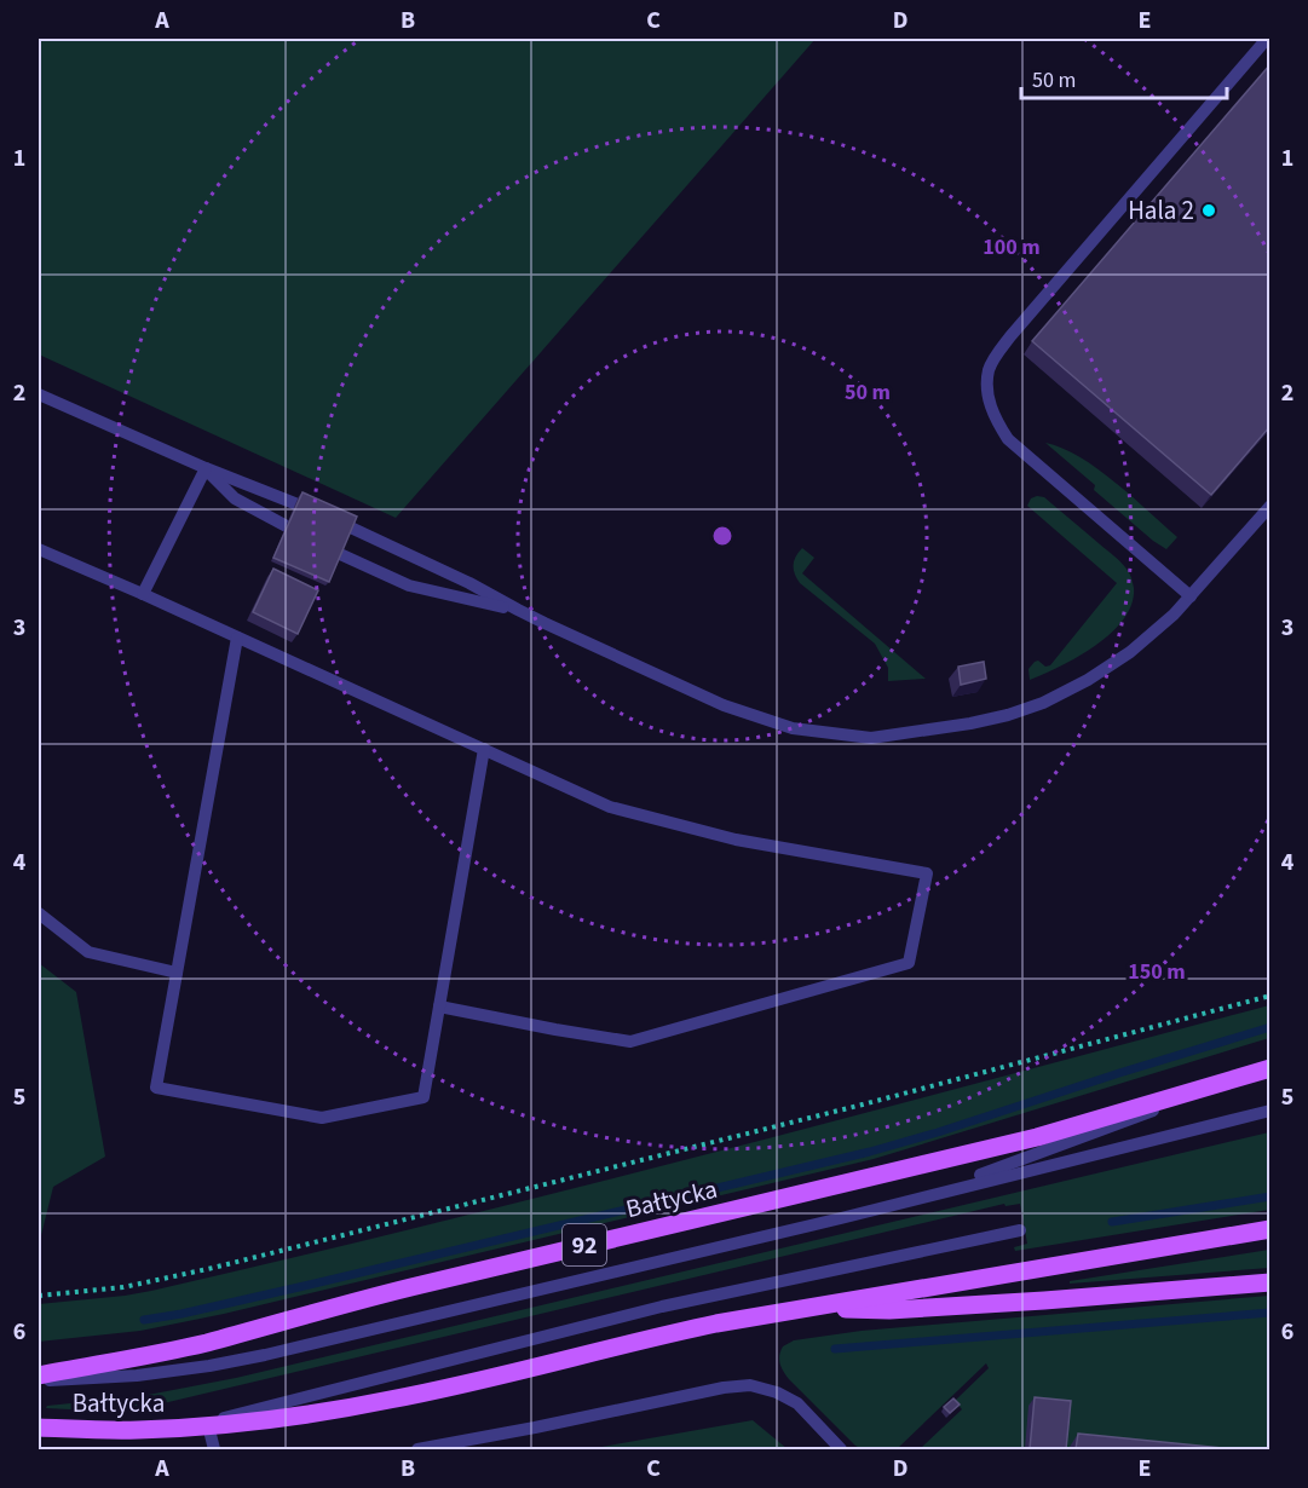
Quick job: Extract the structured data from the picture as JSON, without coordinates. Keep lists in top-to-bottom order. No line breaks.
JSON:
{"streets":{"main road":["Bałtycka","92"]},"places":["Hala 2"],"scale_bar":"50 m","grid":{"columns":["A","B","C","D","E"],"rows":["1","2","3","4","5","6"]},"rings":["100 m","50 m","150 m"]}
